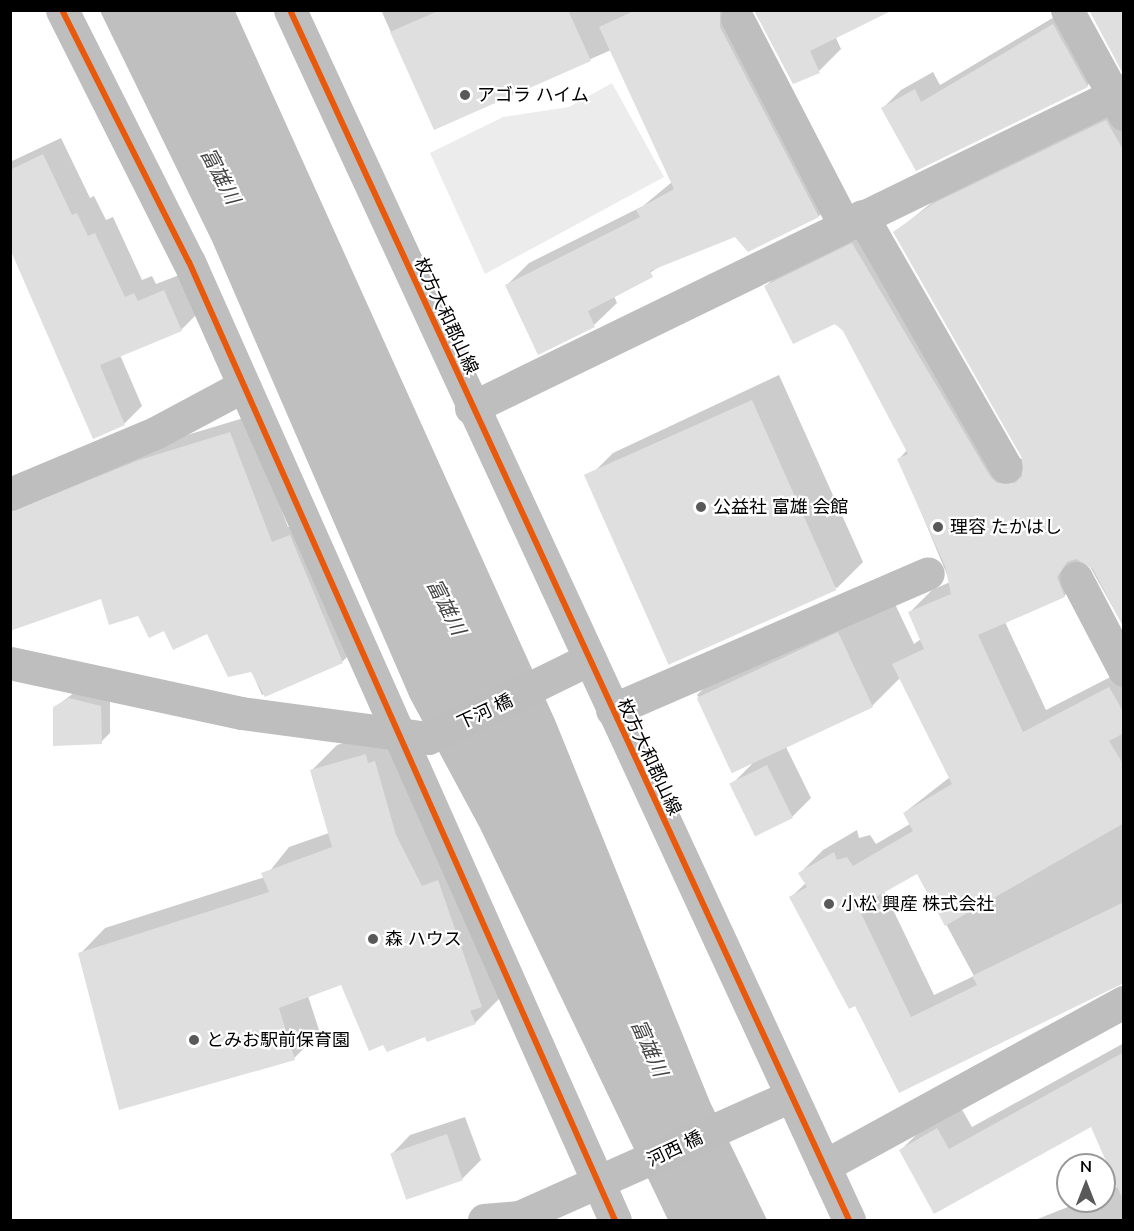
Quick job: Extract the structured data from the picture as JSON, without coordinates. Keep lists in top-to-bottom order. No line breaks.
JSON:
{"streets":{"street":["枚方大和郡山線","下河 橋","河西 橋"]},"crossings":[["枚方大和郡山線","下河 橋"],["枚方大和郡山線","河西 橋"]],"water":["富雄川"],"places":["アゴラ ハイム","公益社 富雄 会館","理容 たかはし","小松 興産 株式会社","森 ハウス","とみお駅前保育園"],"north":"top"}
